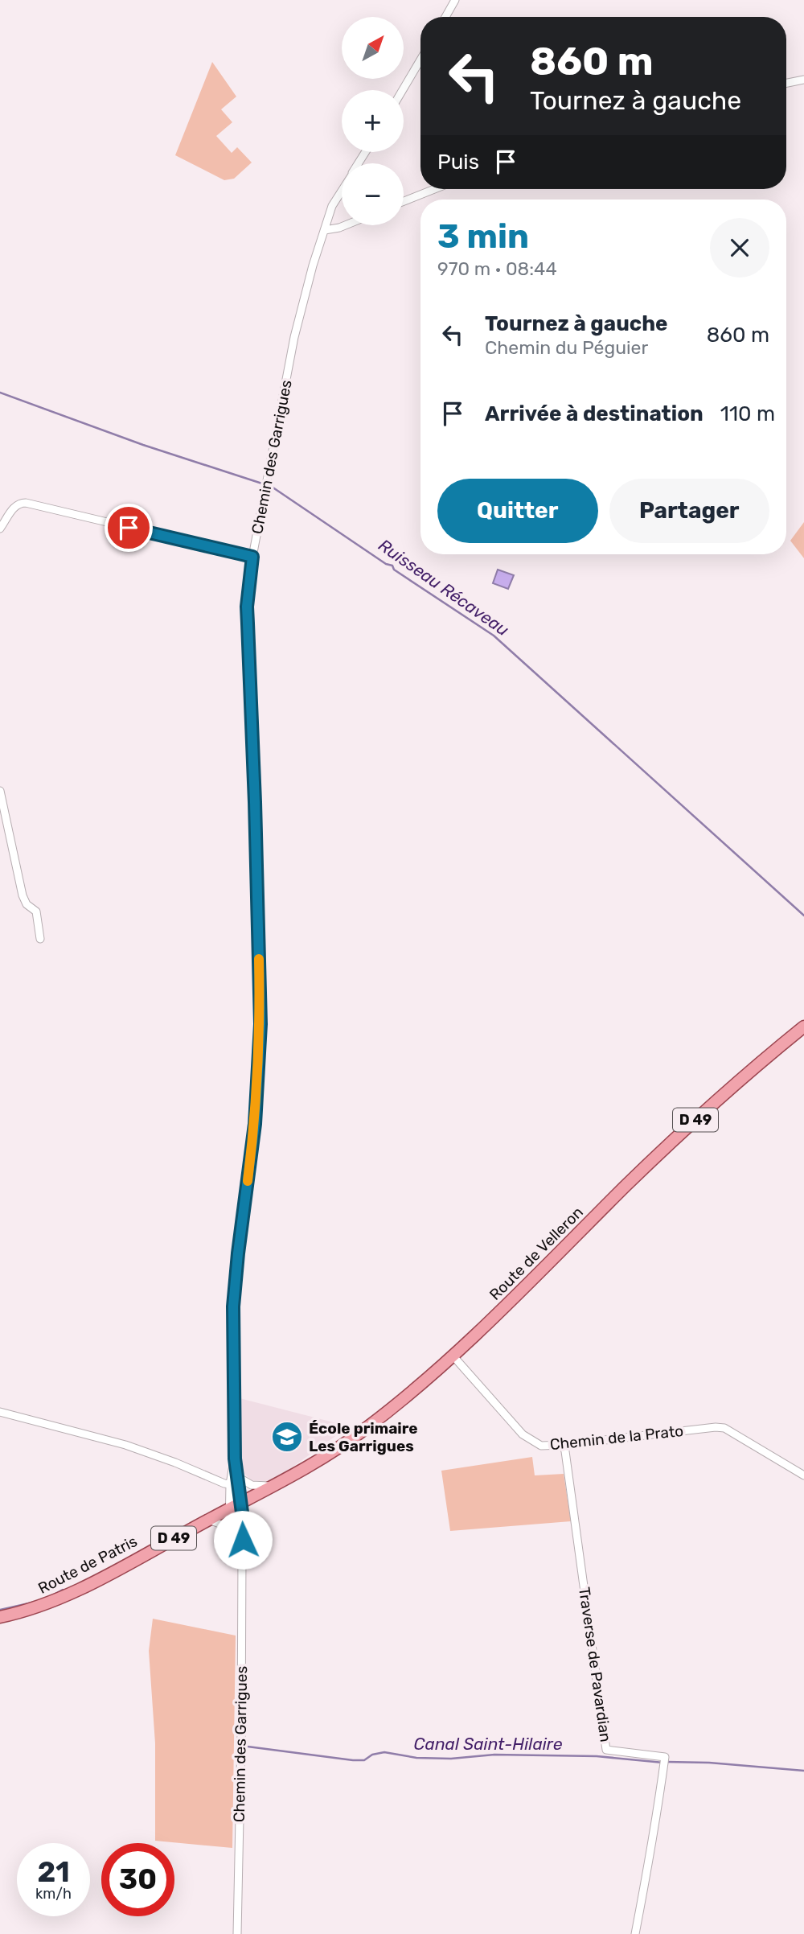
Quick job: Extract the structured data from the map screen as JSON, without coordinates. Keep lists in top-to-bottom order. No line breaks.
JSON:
{"streets":{"main road":["D 49","Route de Velleron","Route de Patris"],"street":["Chemin des Garrigues","Chemin de la Prato","Traverse de Pavardian"]},"crossings":[["Chemin des Garrigues","Route de Patris"],["Route de Velleron","Chemin de la Prato"],["Route de Velleron","Route de Patris"],["Chemin de la Prato","Traverse de Pavardian"]],"water":["Ruisseau Récaveau","Canal Saint-Hilaire"],"places":{"school or university":["École primaire Les Garrigues"]},"north":"top right","page":{"map_buttons":["+","−"],"turn":["860 m","Tournez à gauche"],"then":"Puis","heading":["3 min","970 m · 08:44"],"list":[{"name":"Tournez à gauche","note":"Chemin du Péguier","value":"860 m"},{"name":"Arrivée à destination","value":"110 m"}],"buttons":["Quitter","Partager"],"speed":"21 km/h","limit":"30"}}
